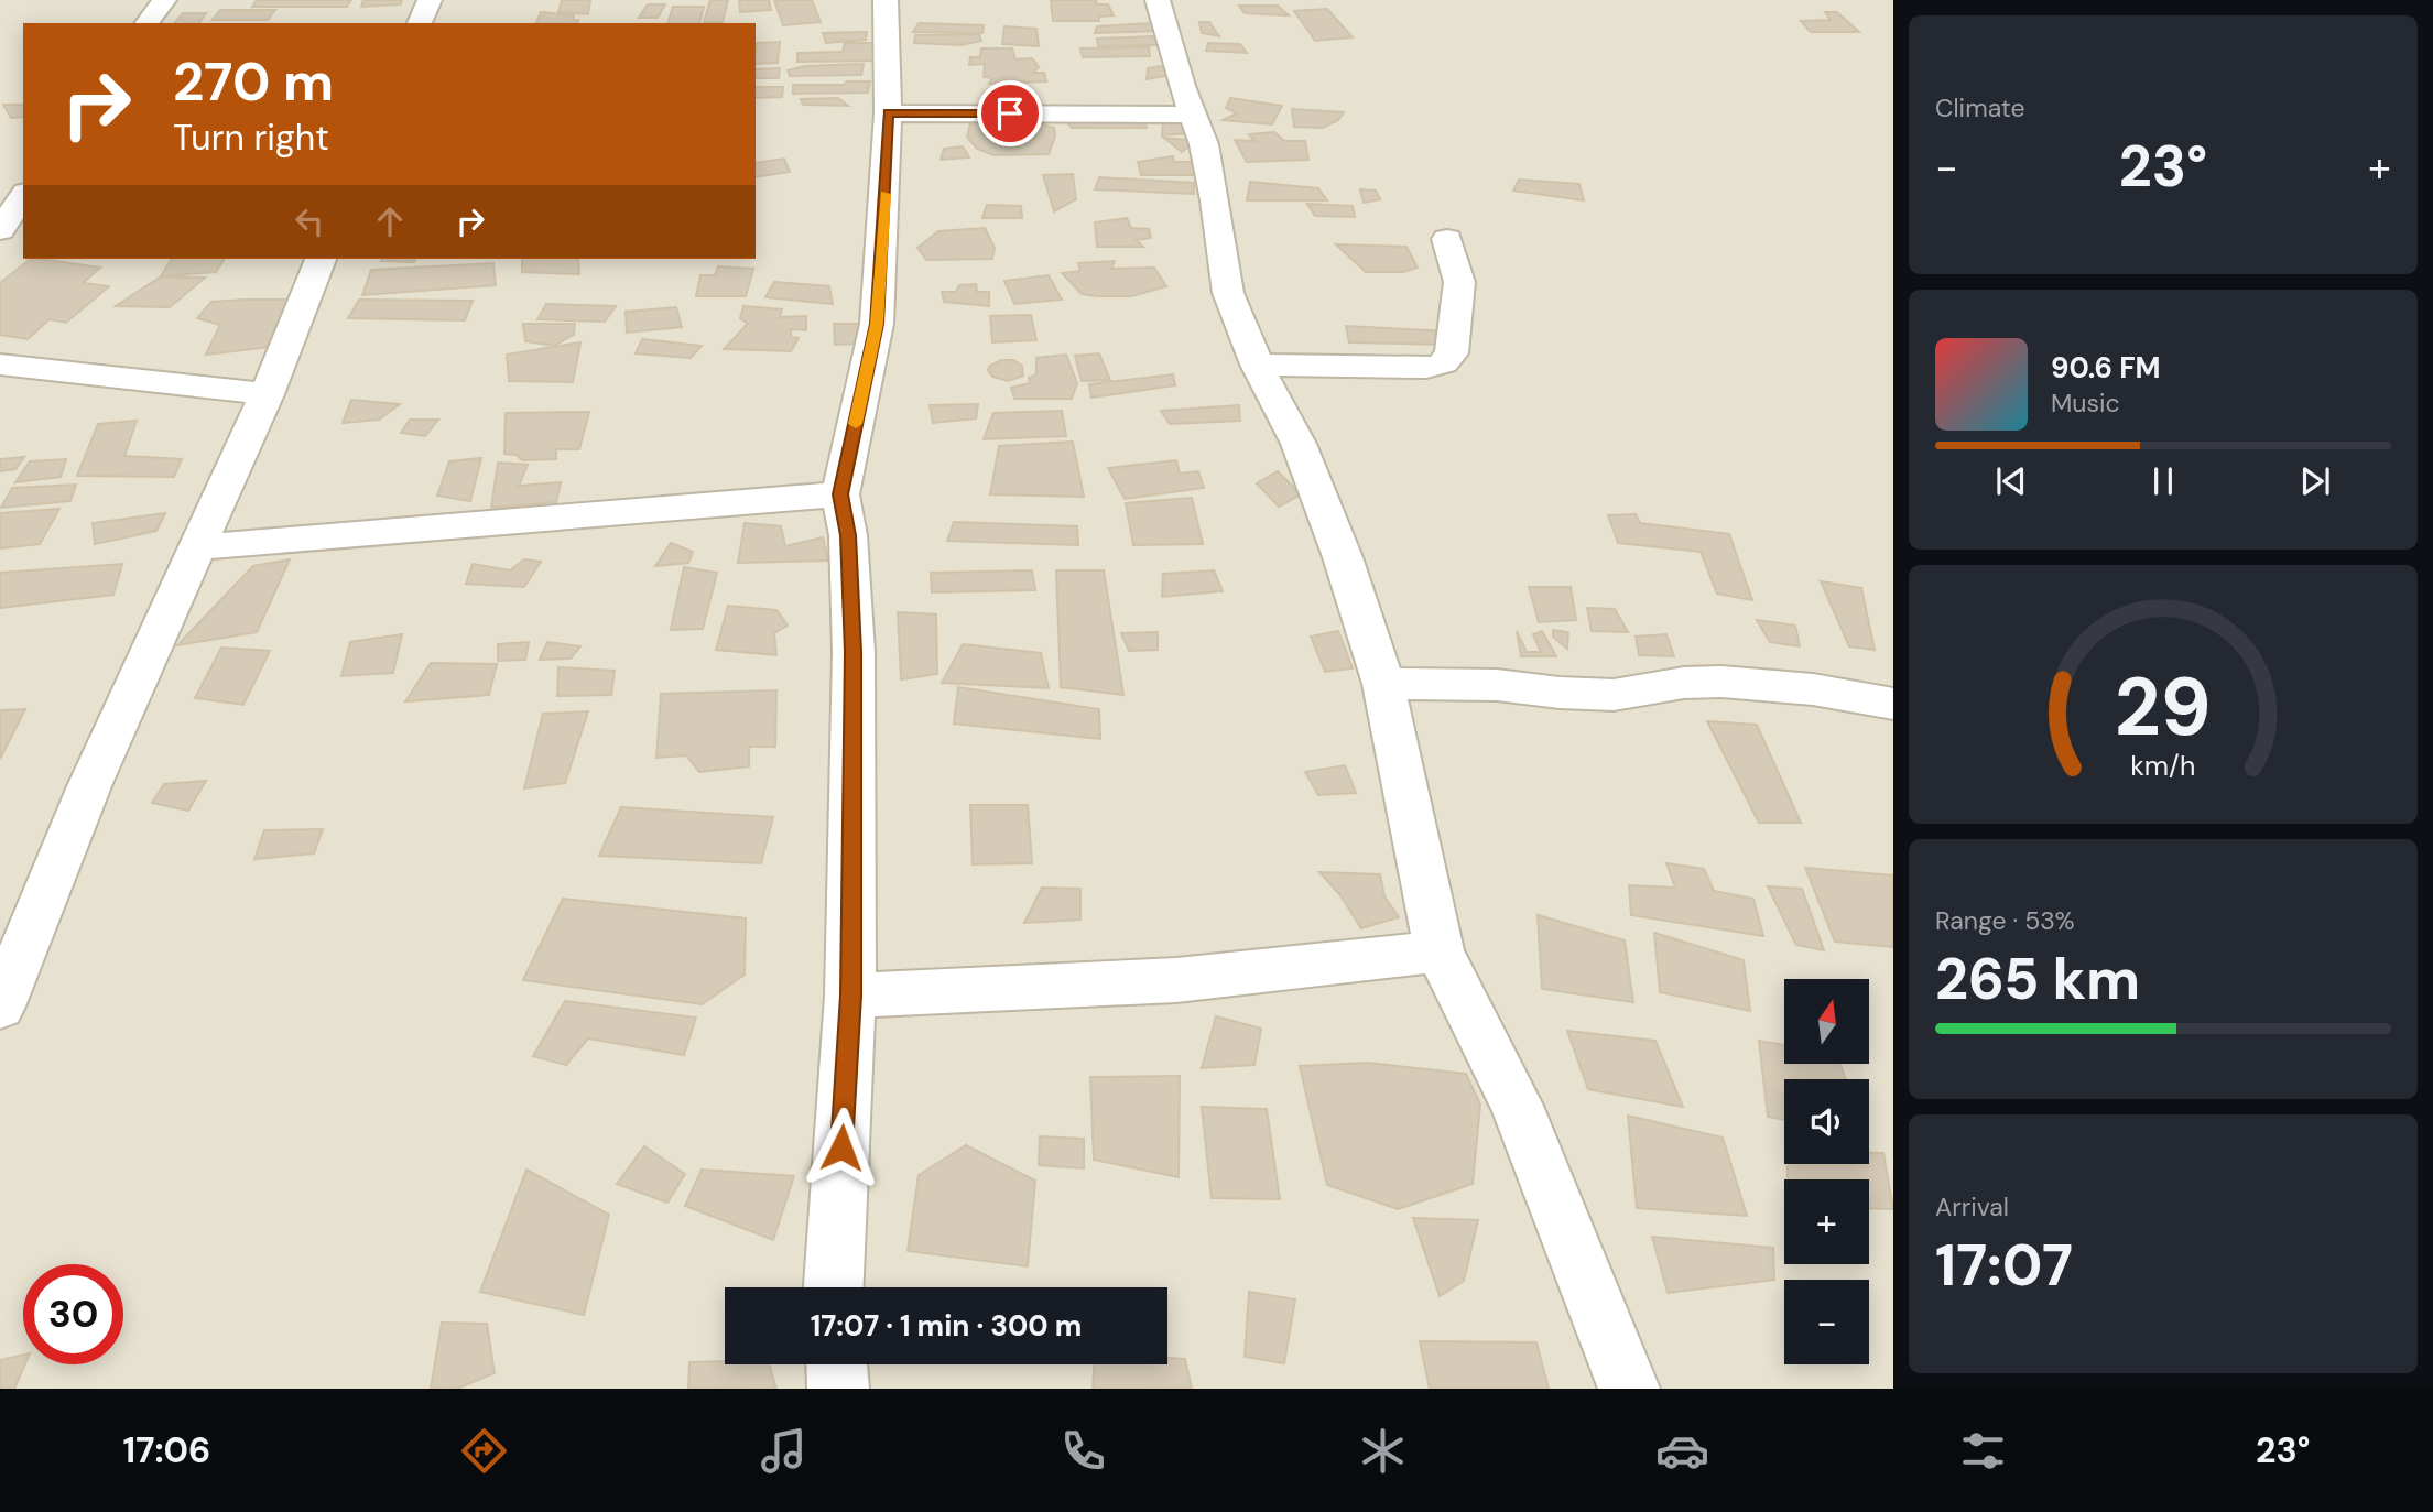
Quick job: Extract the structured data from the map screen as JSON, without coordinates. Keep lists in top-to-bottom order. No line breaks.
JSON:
{"north":"top","page":{"tile":["Climate",["Range · 53%","265 km"],["Arrival","17:07"]],"turn":["270 m","Turn right"],"heat":["−","23°","+"],"song":["90.6 FM","Music"],"map_buttons":["+","−"],"limit":"30","trip":"17:07 · 1 min · 300 m","tabs":["17:06","23°"],"gauge":["29","km/h"]}}
